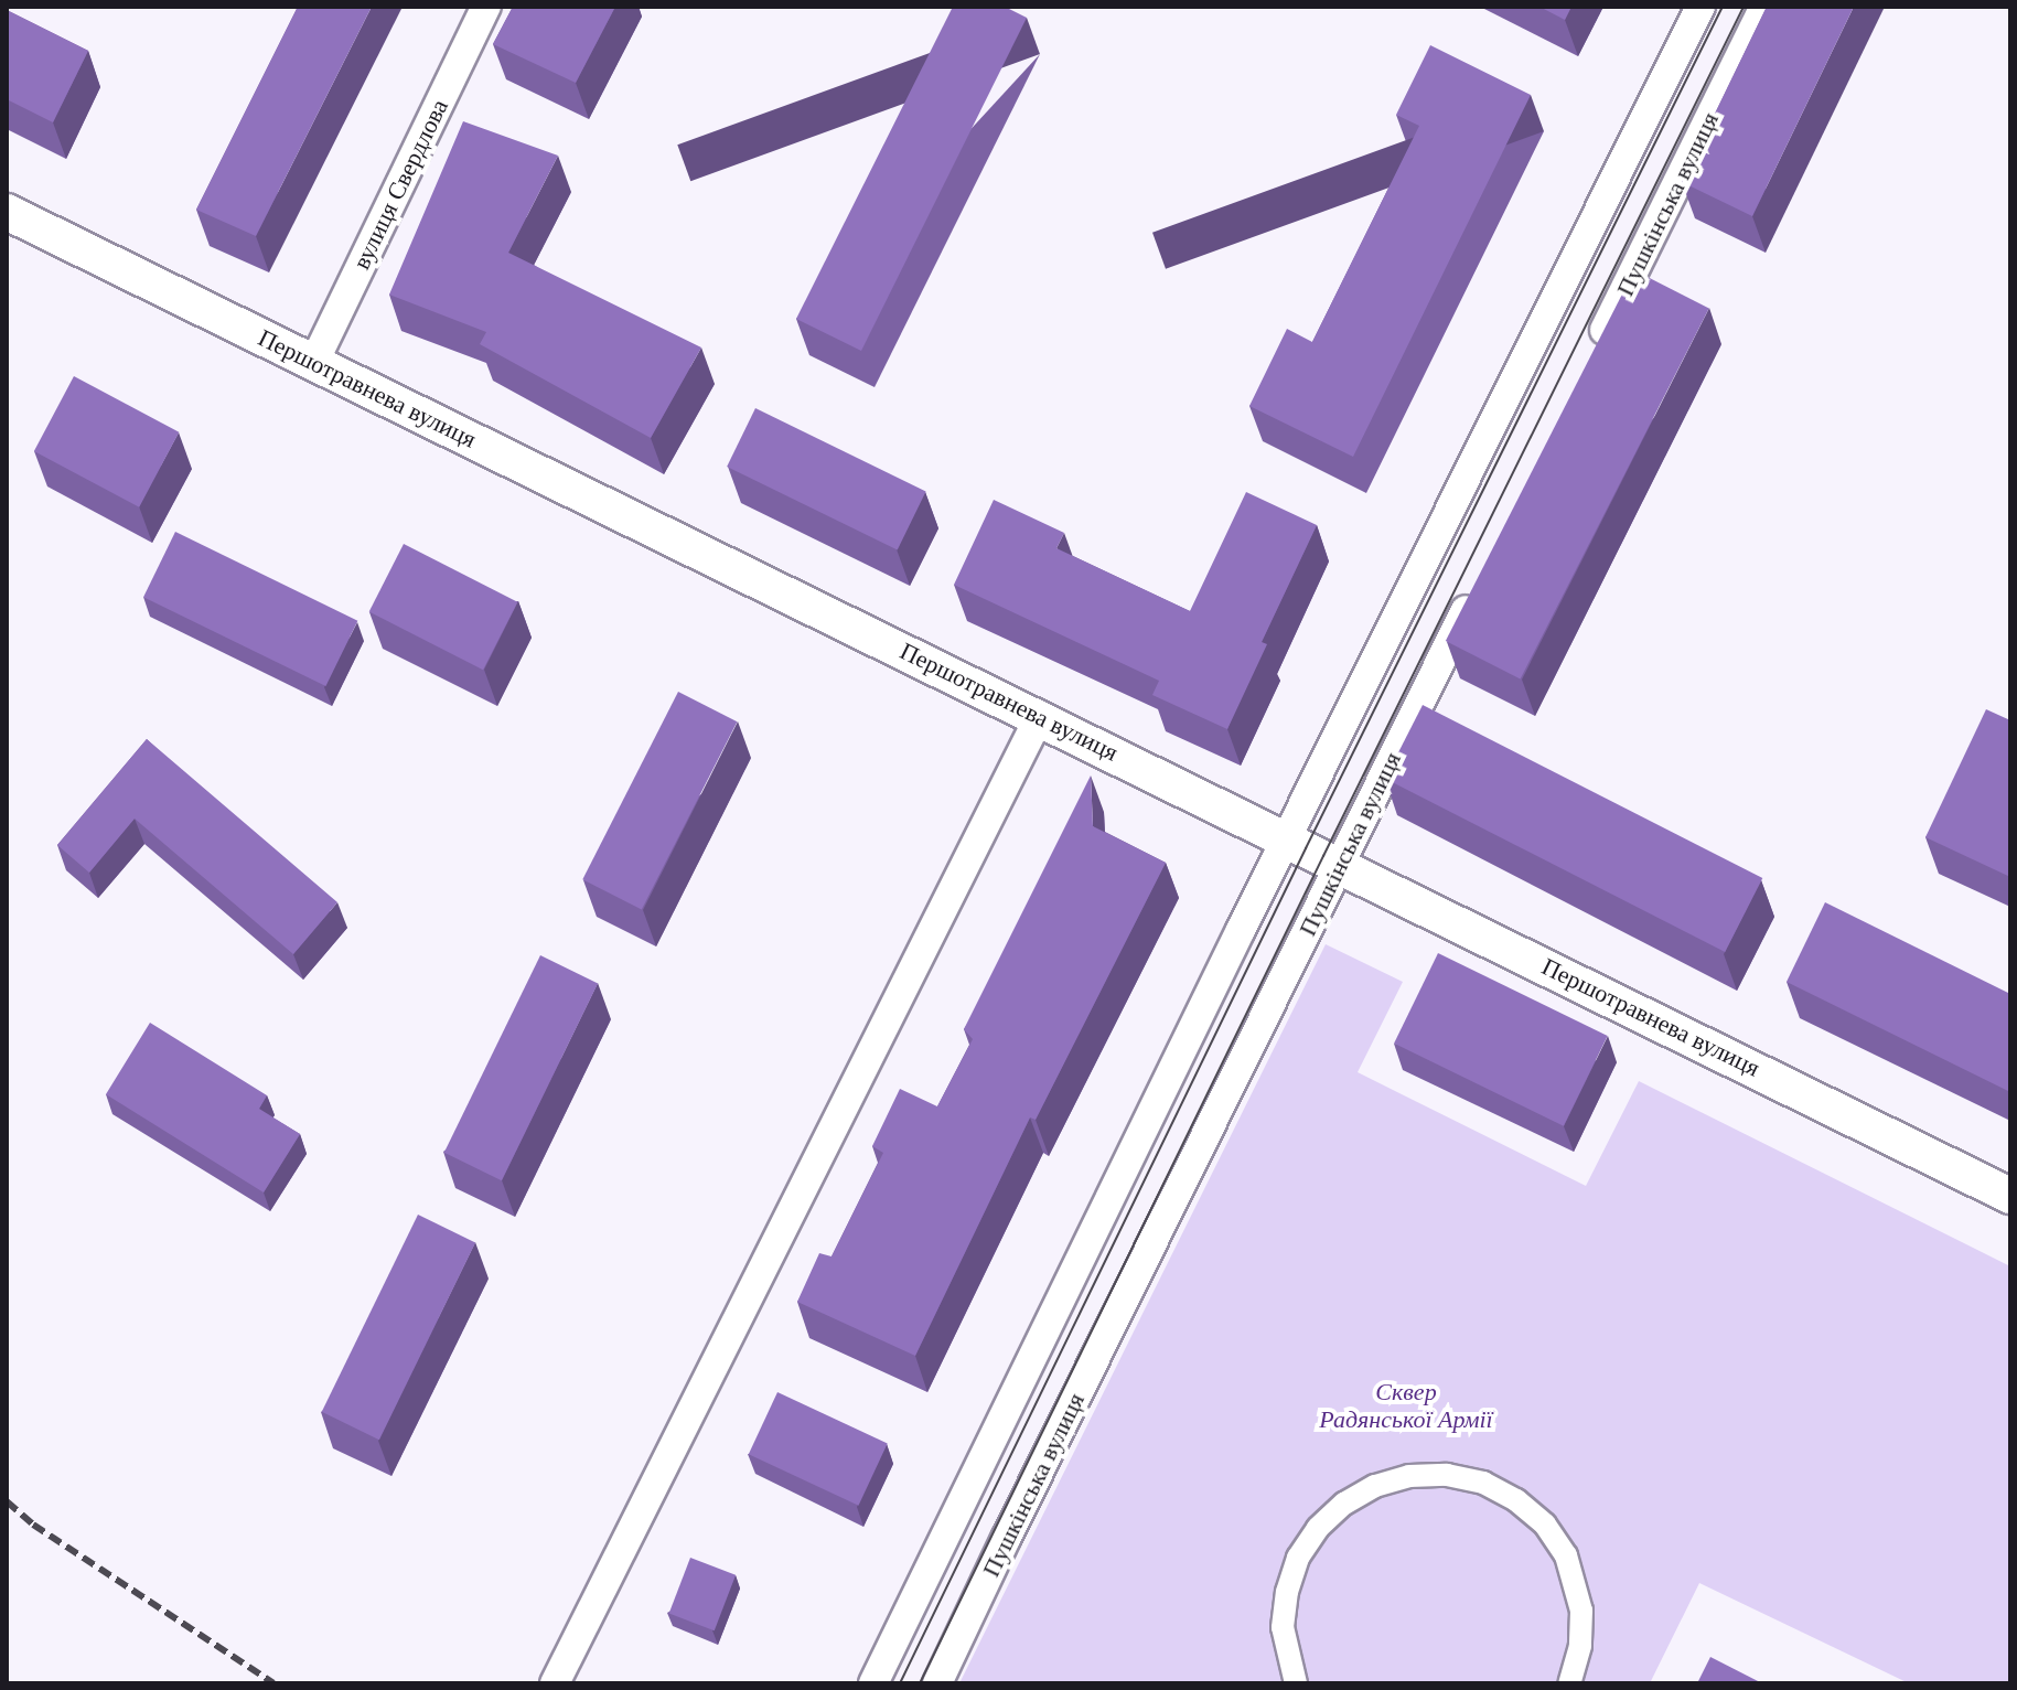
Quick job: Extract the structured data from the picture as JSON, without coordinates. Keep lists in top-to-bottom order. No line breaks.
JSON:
{"streets":{"street":["вулиця Свердлова","Пушкінська вулиця","Першотравнева вулиця"]},"crossings":[["вулиця Свердлова","Першотравнева вулиця"],["Пушкінська вулиця","Першотравнева вулиця"]],"parks":["Сквер Радянської Армії"]}
